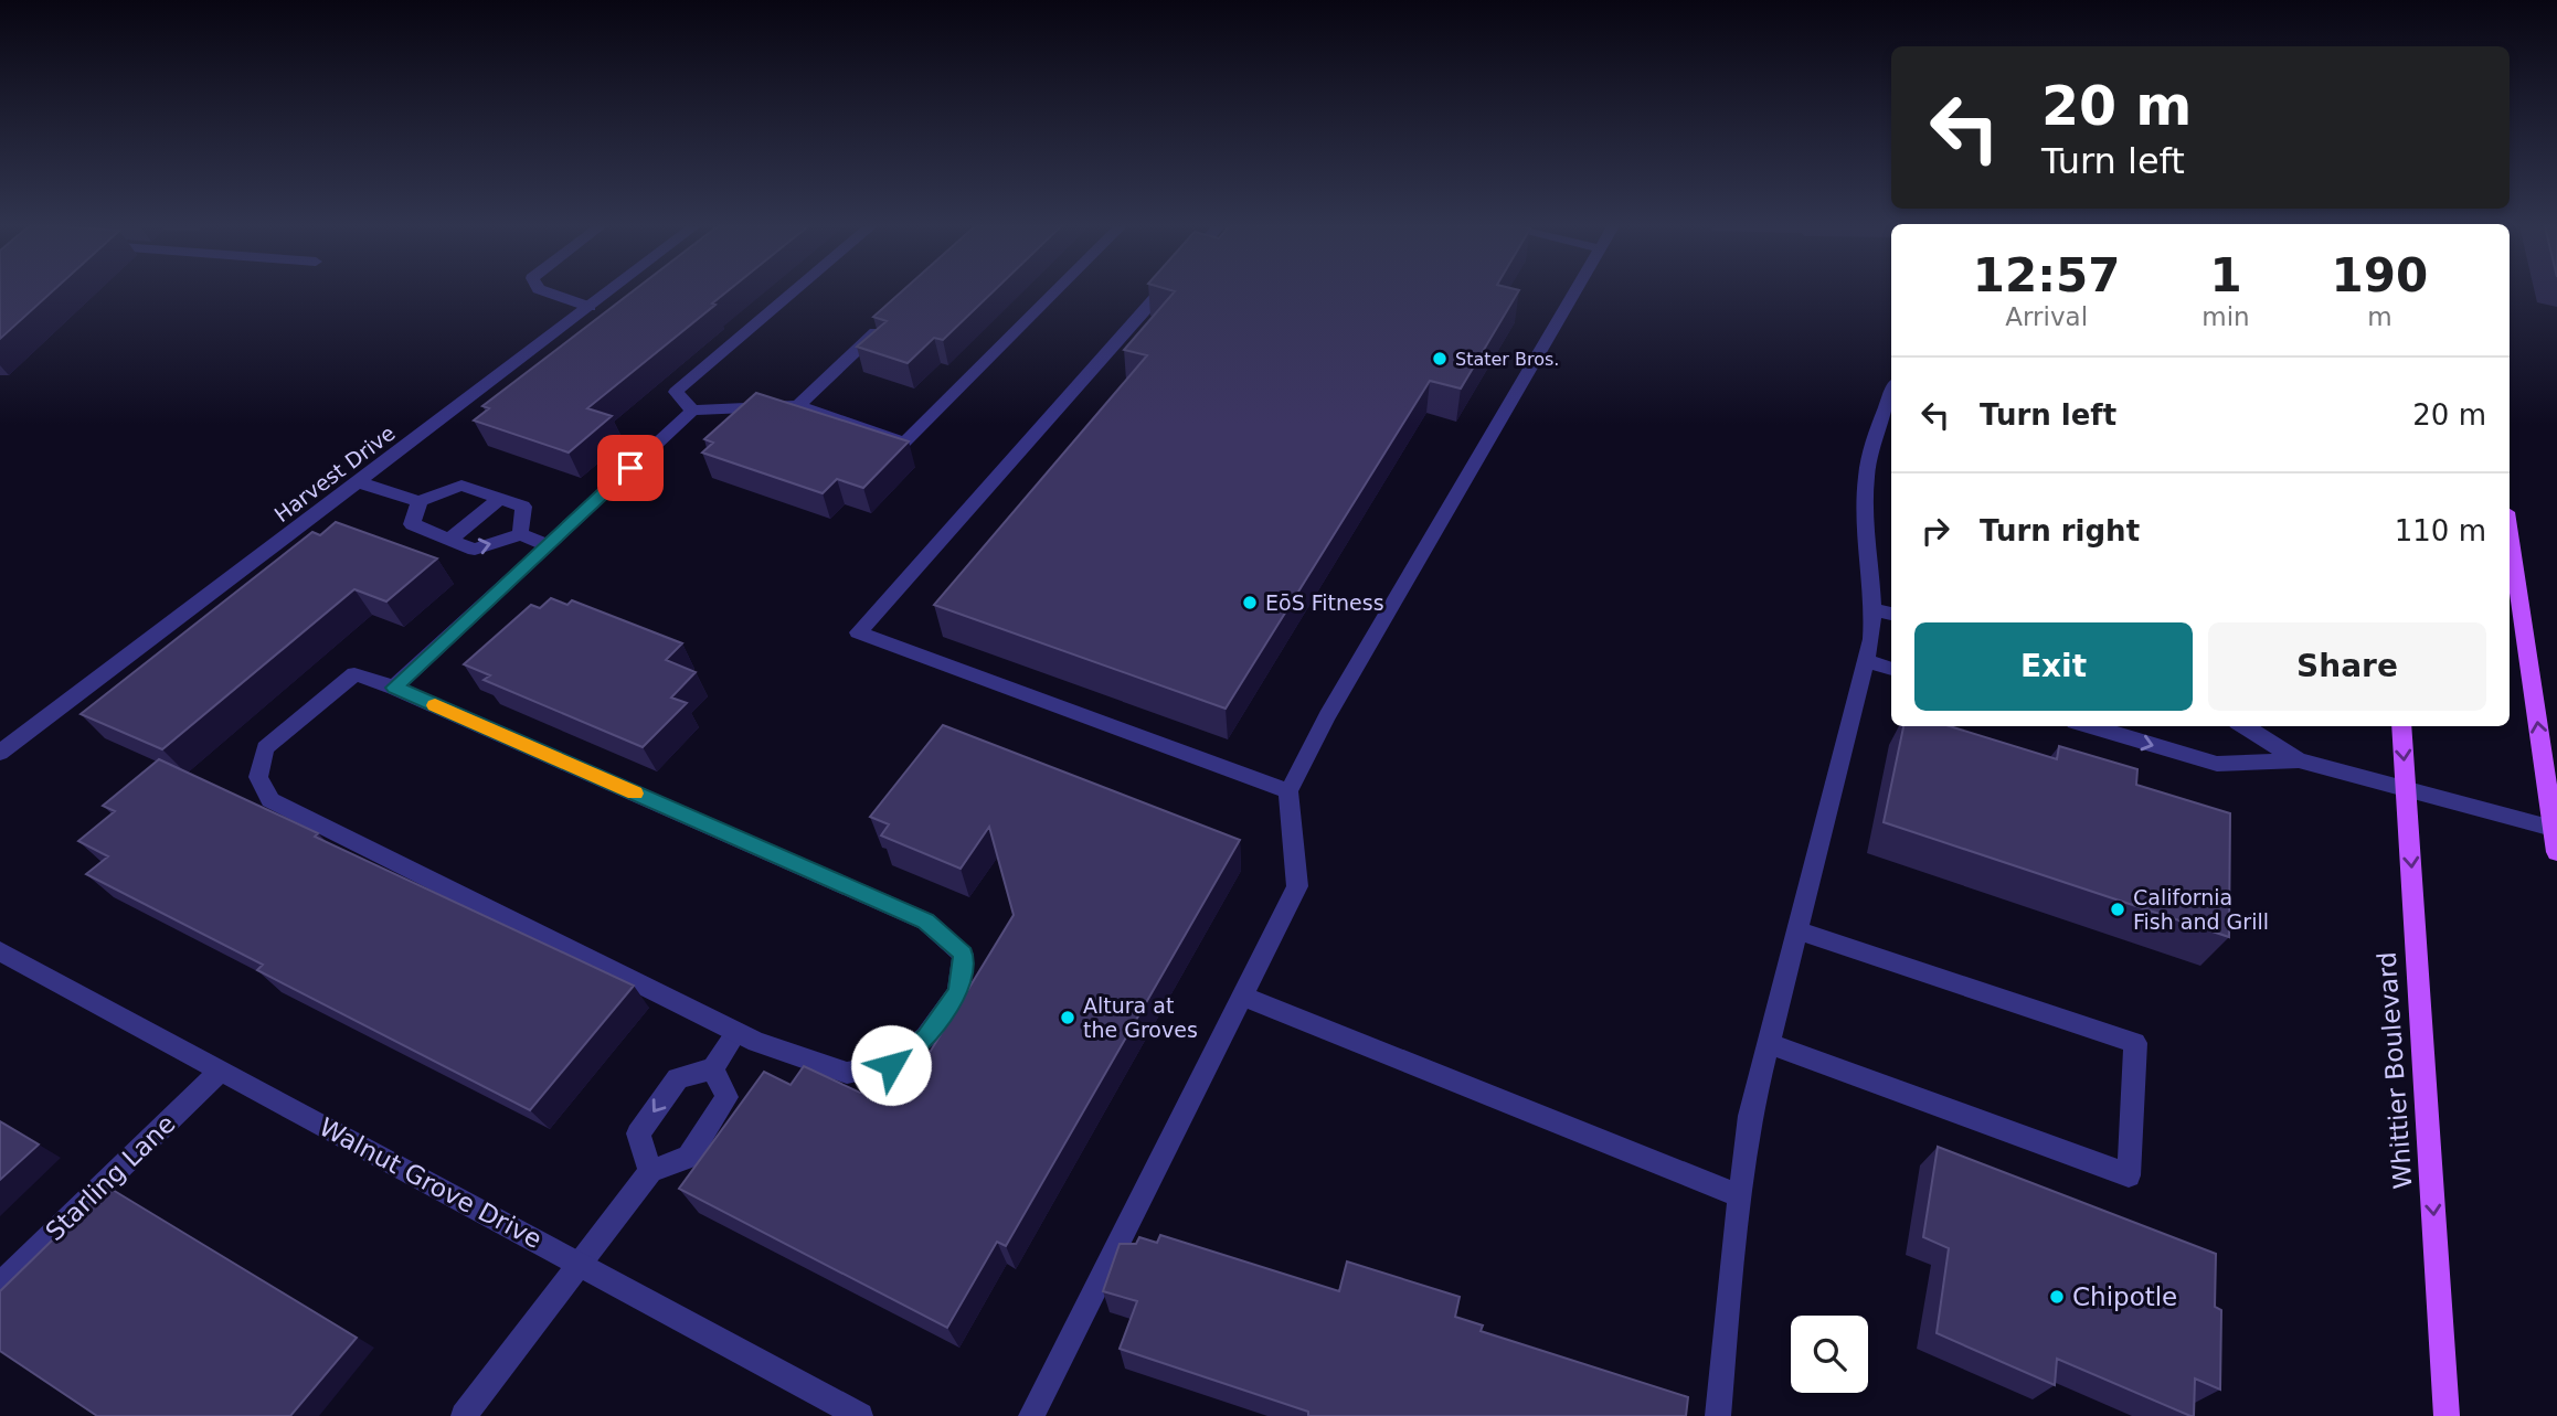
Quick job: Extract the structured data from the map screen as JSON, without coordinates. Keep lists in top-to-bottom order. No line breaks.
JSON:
{"streets":{"main road":["Whittier Boulevard"],"street":["Harvest Drive","Starling Lane","Walnut Grove Drive"]},"crossings":[["Starling Lane","Walnut Grove Drive"]],"one_way":["Whittier Boulevard"],"places":["Stater Bros.","EōS Fitness","California Fish and Grill","Altura at the Groves","Chipotle"],"page":{"turn":["20 m","Turn left"],"eta":["12:57","Arrival","1","min","190","m"],"list":[{"name":"Turn left","value":"20 m"},{"name":"Turn right","value":"110 m"}],"buttons":["Exit","Share"]}}
